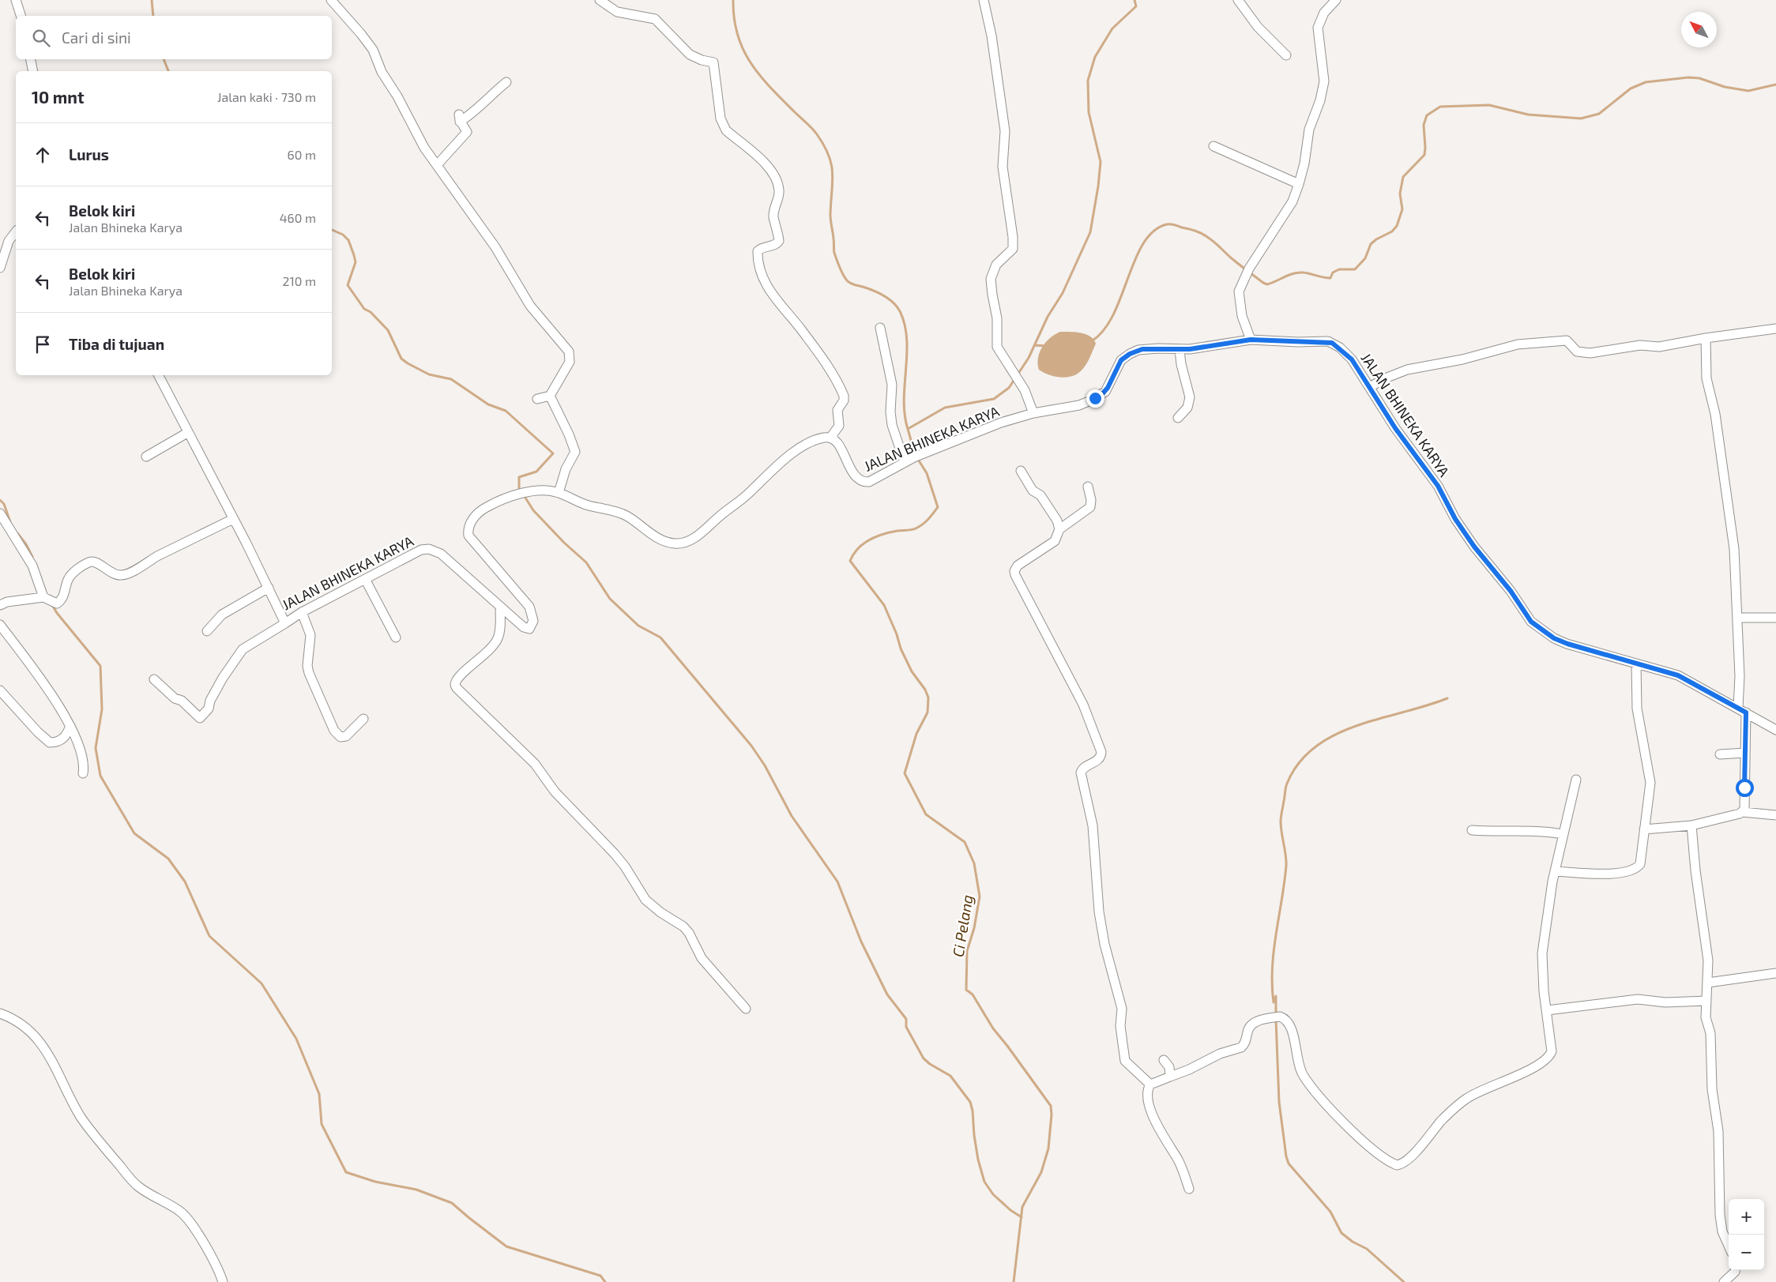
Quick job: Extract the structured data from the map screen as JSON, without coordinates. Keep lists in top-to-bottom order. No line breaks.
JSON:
{"streets":{"street":["JALAN BHINEKA KARYA"]},"water":["Ci Pelang"],"north":"top left","page":{"search":"Cari di sini","heading":["10 mnt","Jalan kaki · 730 m"],"list":[["Lurus","60 m"],["Belok kiri","Jalan Bhineka Karya","460 m"],["Belok kiri","Jalan Bhineka Karya","210 m"],"Tiba di tujuan"],"map_buttons":["+","−"]}}
